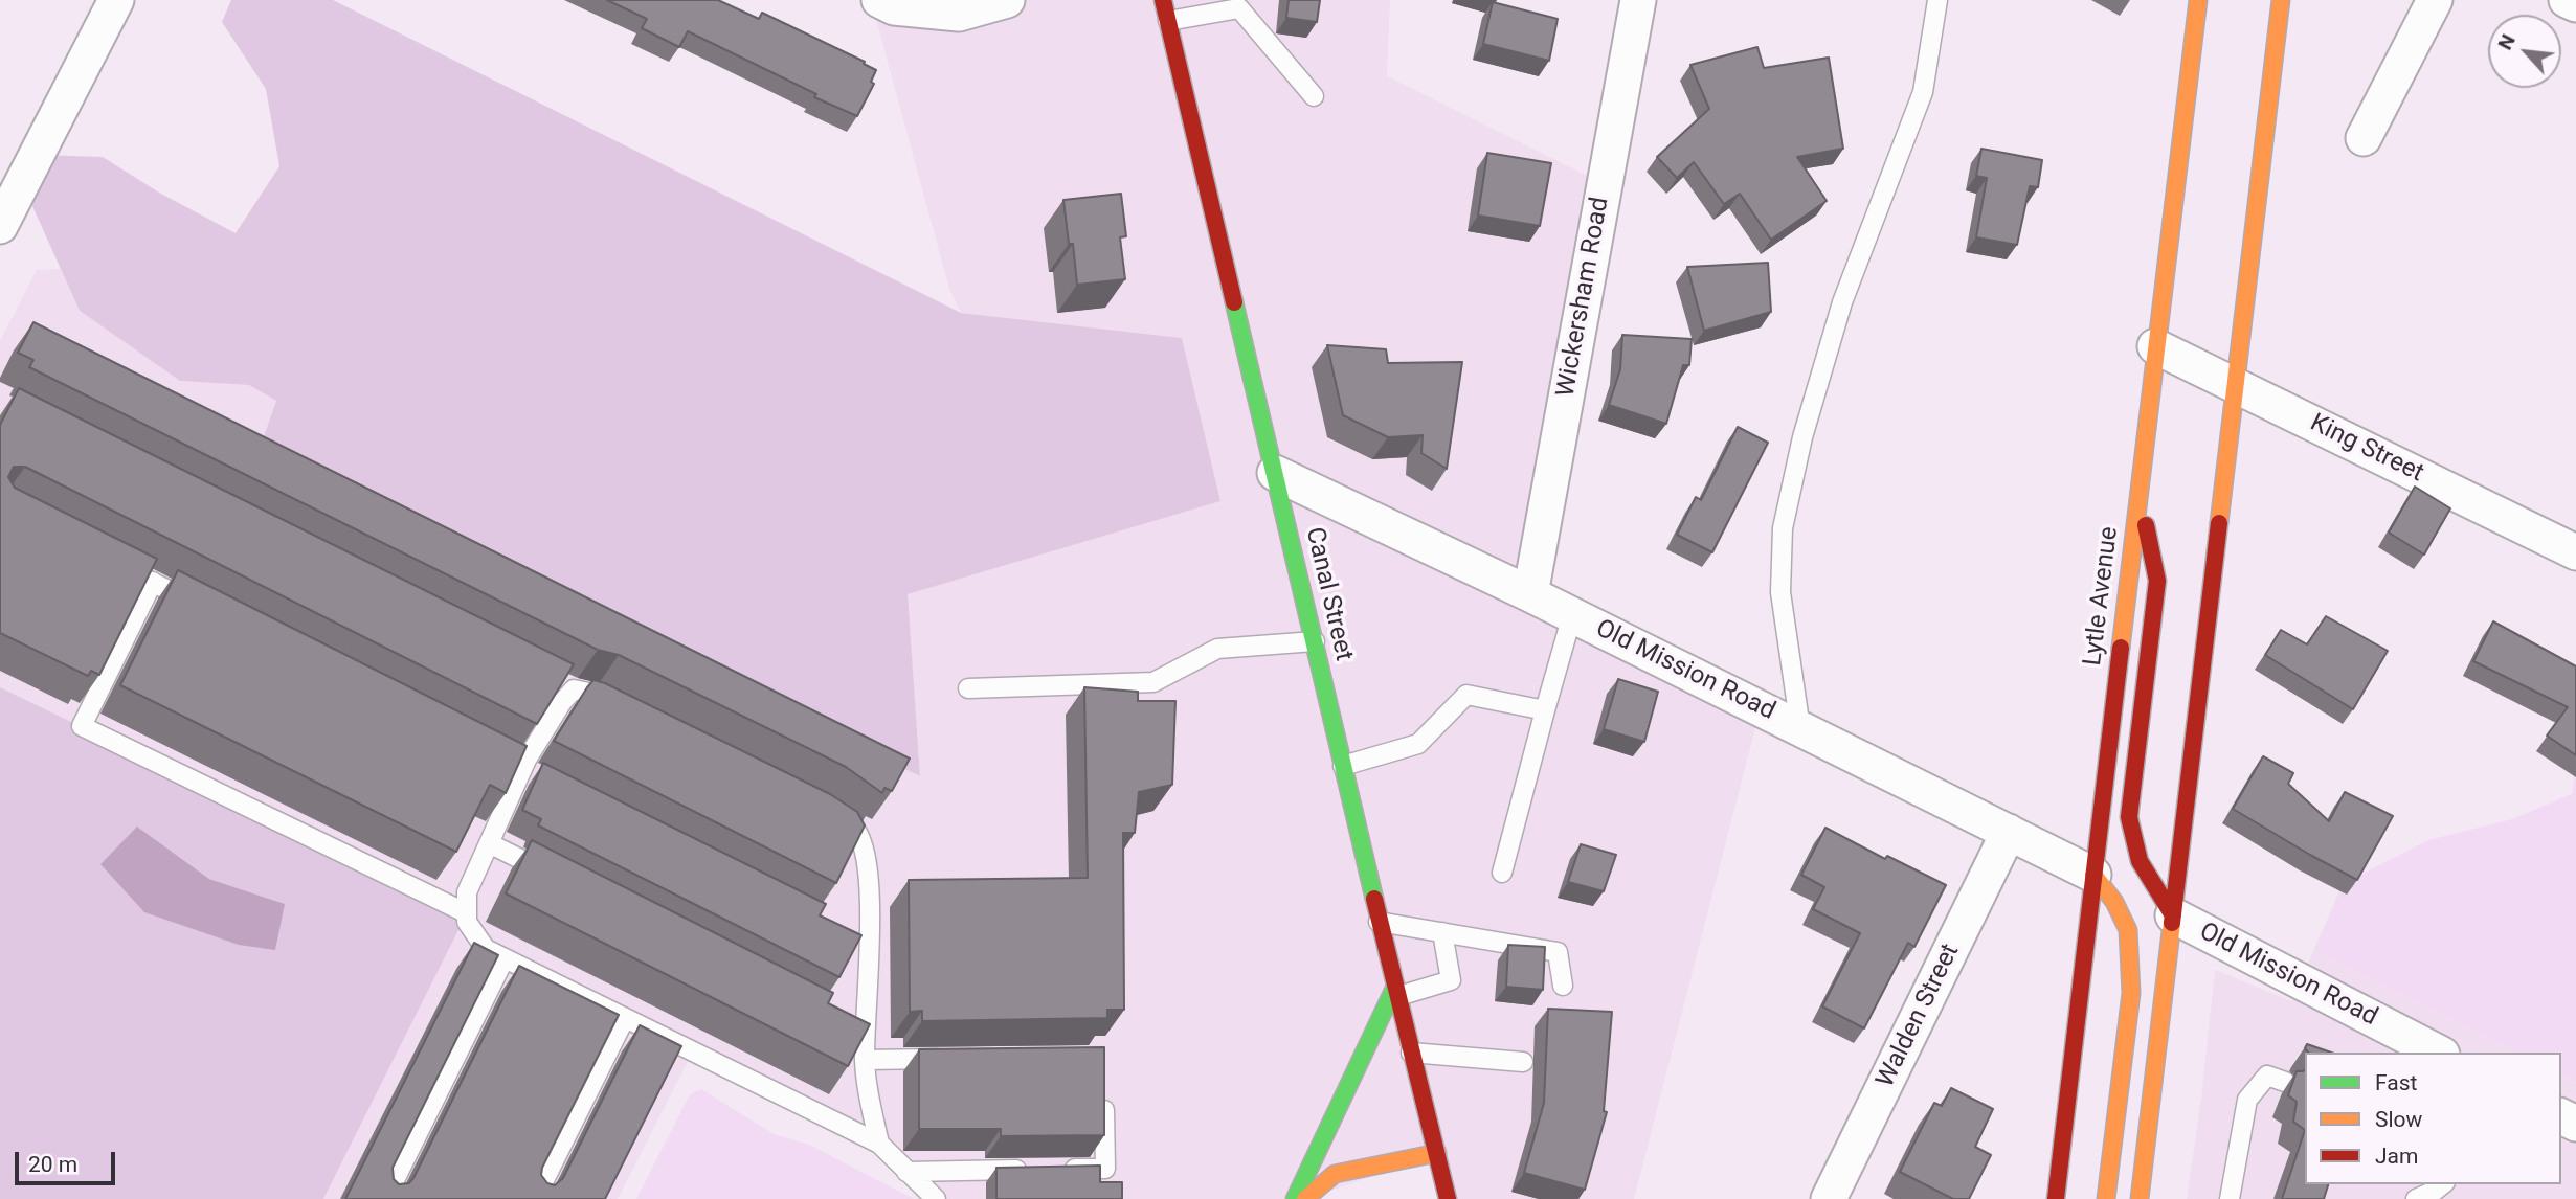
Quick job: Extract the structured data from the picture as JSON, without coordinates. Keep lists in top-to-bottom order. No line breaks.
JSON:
{"streets":{"main road":["Canal Street","Lytle Avenue"],"street":["Wickersham Road","King Street","Old Mission Road","Walden Street"]},"crossings":[["Wickersham Road","Old Mission Road"],["King Street","Lytle Avenue"],["Canal Street","Old Mission Road"],["Lytle Avenue","Old Mission Road"],["Old Mission Road","Walden Street"]],"legend":["Fast","Slow","Jam"],"scale_bar":"20 m","north":"top left"}
